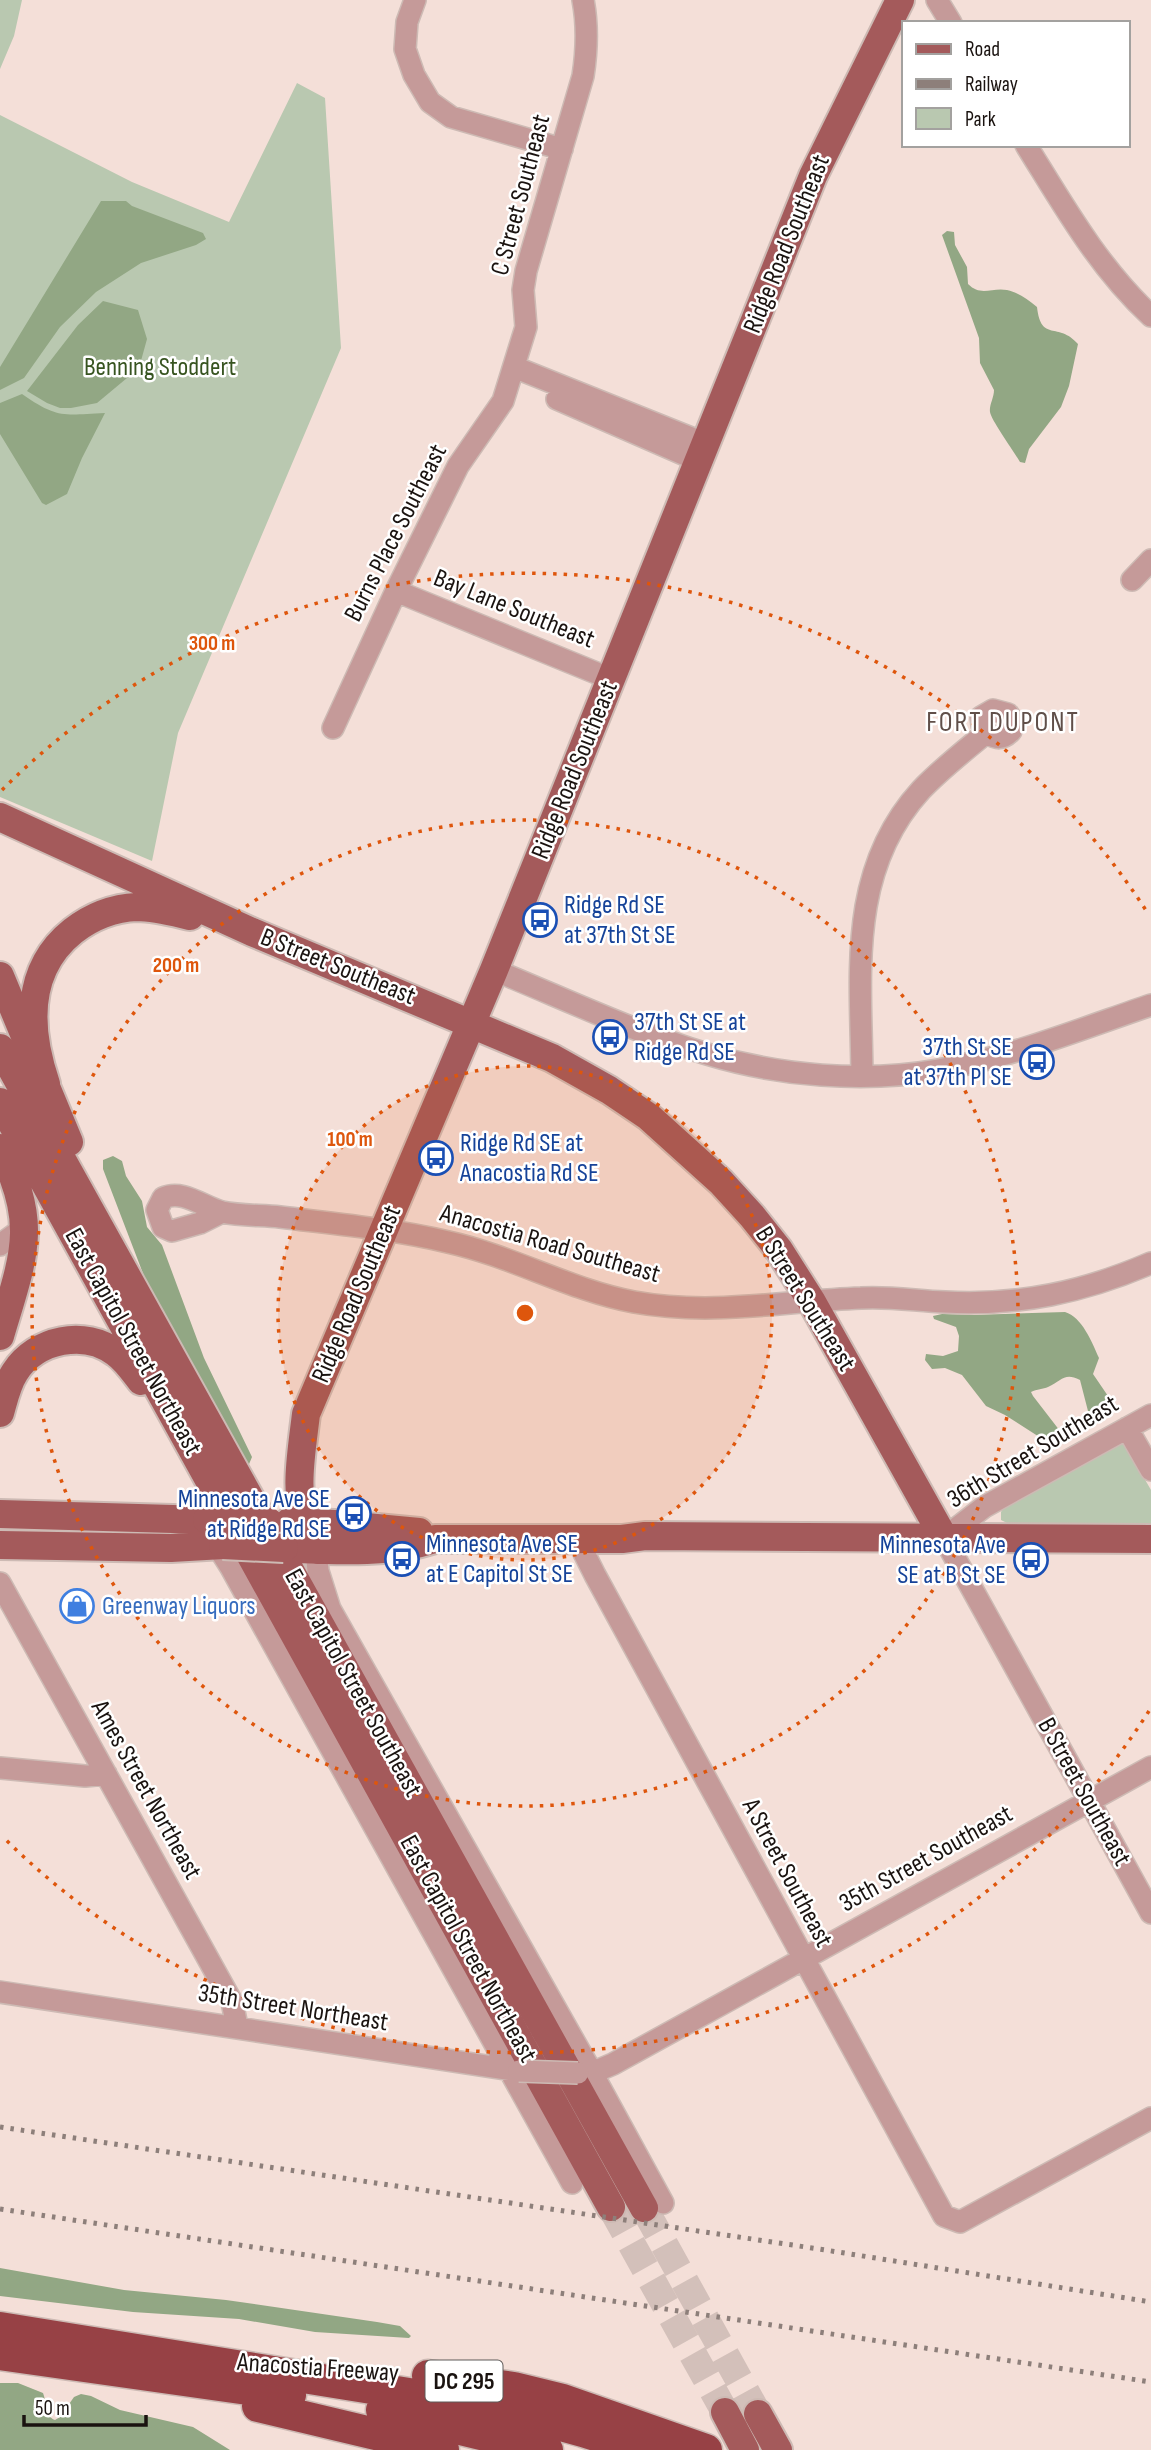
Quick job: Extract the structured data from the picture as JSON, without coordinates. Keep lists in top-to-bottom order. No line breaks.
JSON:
{"streets":{"highway":["Anacostia Freeway","DC 295"],"main road":["Ridge Road Southeast","B Street Southeast","East Capitol Street Northeast","East Capitol Street Southeast"],"street":["C Street Southeast","Burns Place Southeast","Bay Lane Southeast","Anacostia Road Southeast","36th Street Southeast","Ames Street Northeast","35th Street Southeast","A Street Southeast","35th Street Northeast"]},"crossings":[["C Street Southeast","Burns Place Southeast"],["Ridge Road Southeast","Bay Lane Southeast"],["Ridge Road Southeast","B Street Southeast"],["Ridge Road Southeast","Anacostia Road Southeast"],["Ridge Road Southeast","East Capitol Street Southeast"],["Burns Place Southeast","Bay Lane Southeast"],["B Street Southeast","Anacostia Road Southeast"],["B Street Southeast","36th Street Southeast"],["B Street Southeast","35th Street Southeast"],["East Capitol Street Northeast","35th Street Northeast"],["East Capitol Street Southeast","35th Street Southeast"],["East Capitol Street Southeast","35th Street Northeast"],["Ames Street Northeast","35th Street Northeast"],["35th Street Southeast","A Street Southeast"],["35th Street Southeast","35th Street Northeast"],["Anacostia Freeway","DC 295"]],"districts":["FORT DUPONT"],"parks":["Benning Stoddert"],"places":{"bus stop":["Ridge Rd SE at 37th St SE","37th St SE at Ridge Rd SE","37th St SE at 37th Pl SE","Ridge Rd SE at Anacostia Rd SE","Minnesota Ave SE at Ridge Rd SE","Minnesota Ave SE at E Capitol St SE","Minnesota Ave SE at B St SE"],"shop":["Greenway Liquors"]},"legend":["Road","Railway","Park"],"scale_bar":"50 m","rings":["300 m","200 m","100 m"]}
